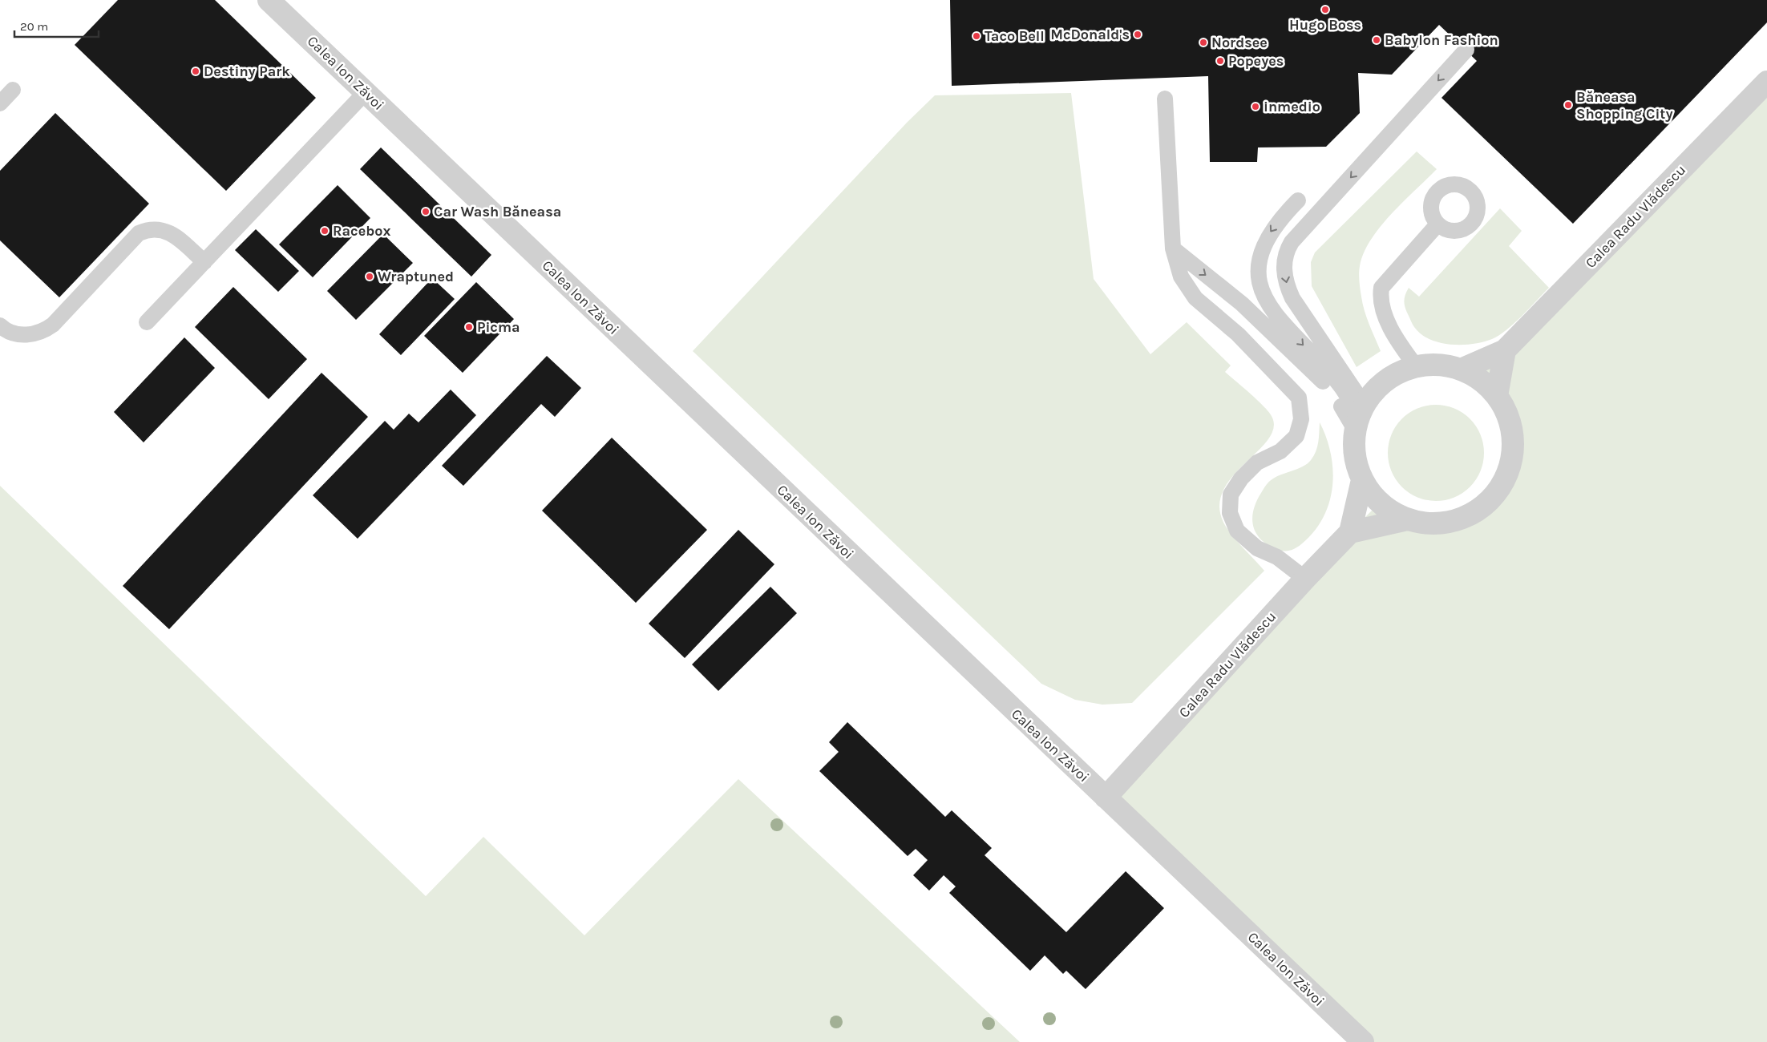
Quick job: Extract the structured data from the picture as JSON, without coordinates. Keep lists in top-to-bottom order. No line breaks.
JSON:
{"streets":{"street":["Calea Ion Zăvoi","Calea Radu Vlădescu"]},"crossings":[["Calea Ion Zăvoi","Calea Radu Vlădescu"]],"places":["Hugo Boss","McDonald's","Taco Bell","Babylon Fashion","Nordsee","Popeyes","Destiny Park","Băneasa Shopping City","inmedio","Car Wash Băneasa","Racebox","Wraptuned","Picma"],"scale_bar":"20 m"}
